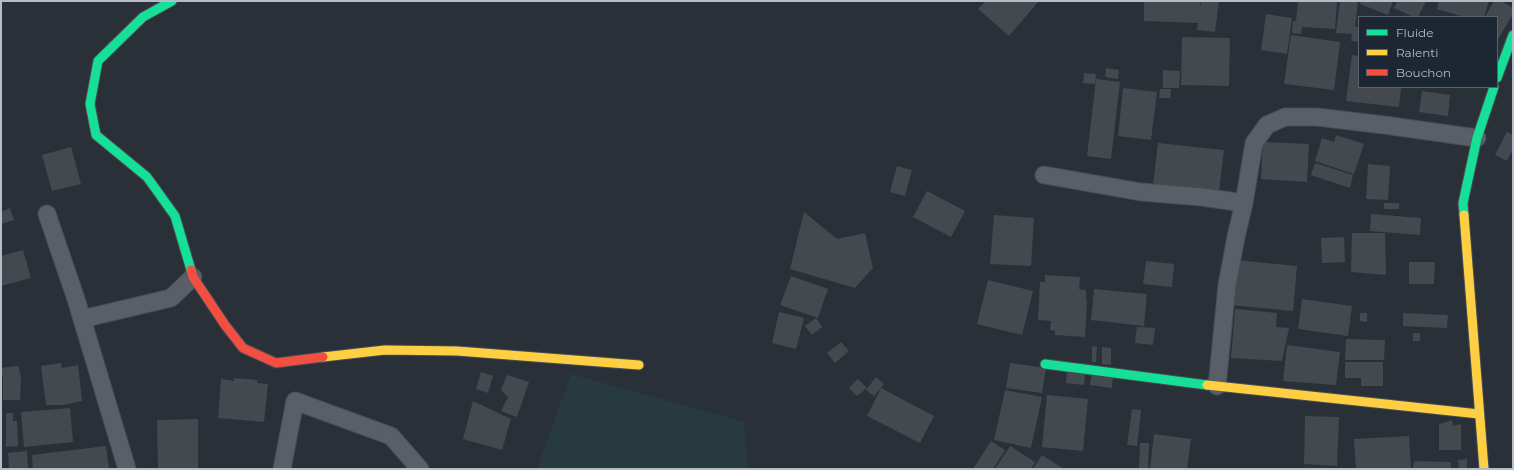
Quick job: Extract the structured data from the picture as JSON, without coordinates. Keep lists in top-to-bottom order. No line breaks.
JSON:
{"legend":["Fluide","Ralenti","Bouchon"]}
